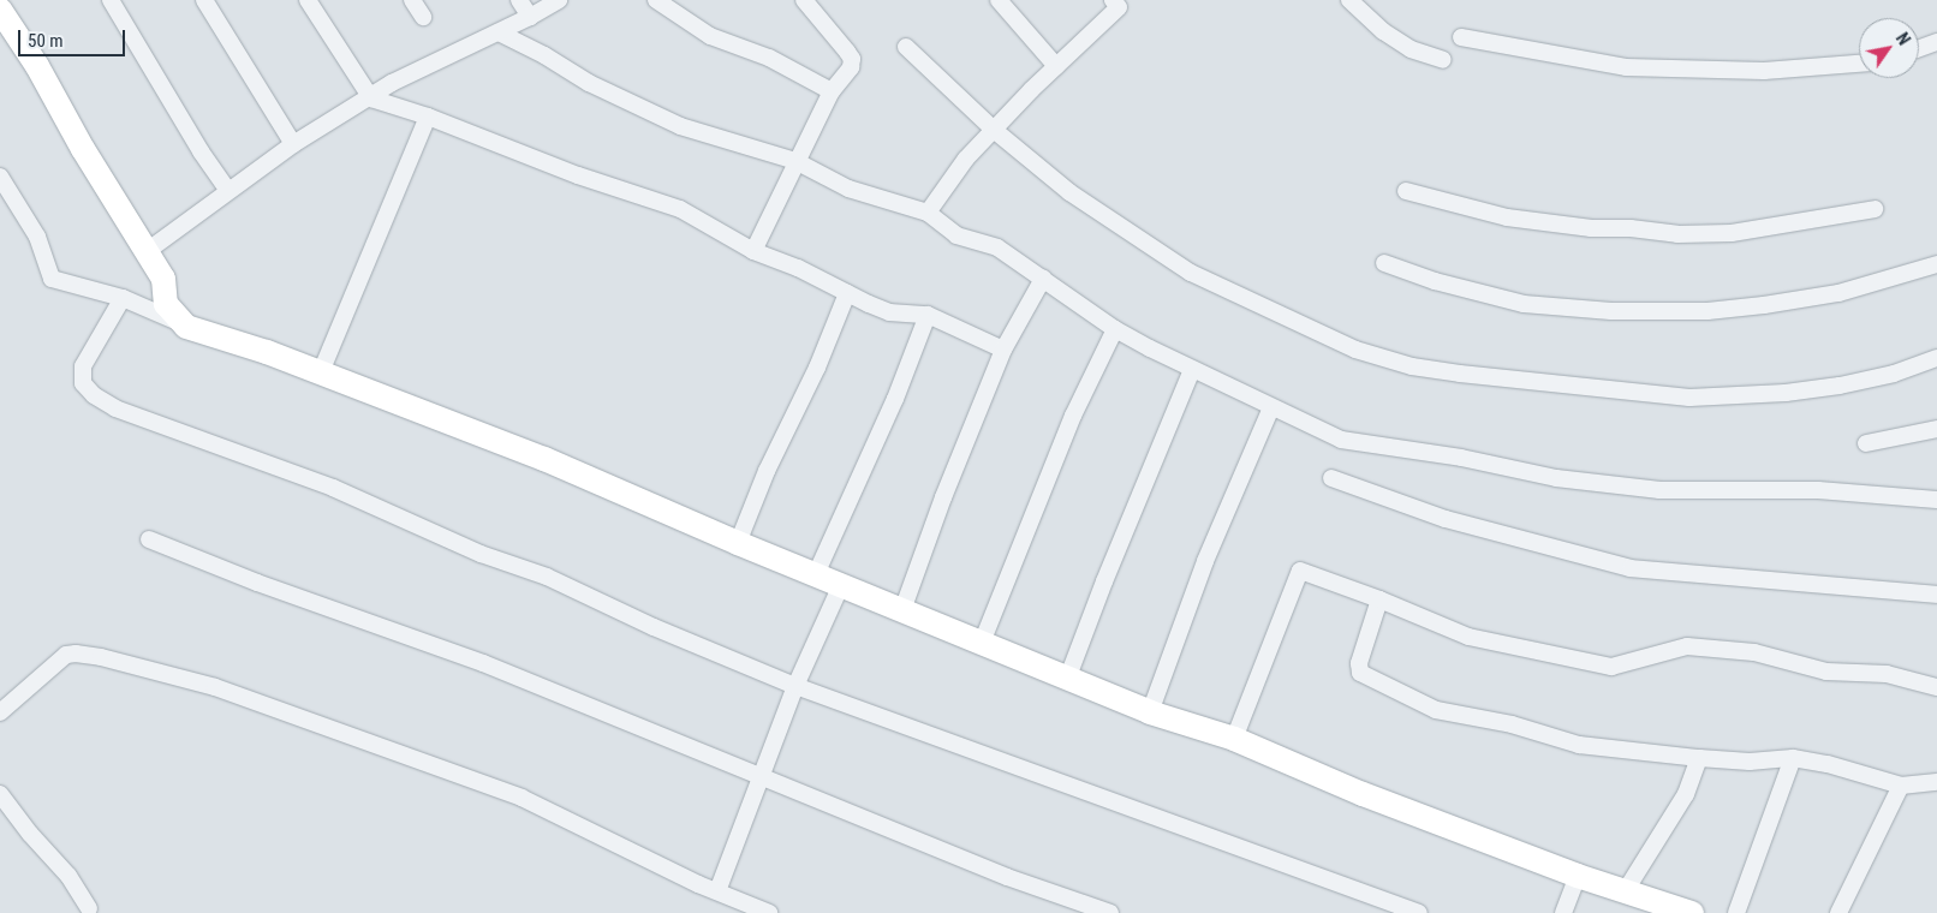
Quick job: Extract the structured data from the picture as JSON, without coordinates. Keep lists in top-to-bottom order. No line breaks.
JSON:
{"scale_bar":"50 m","north":"top right"}
